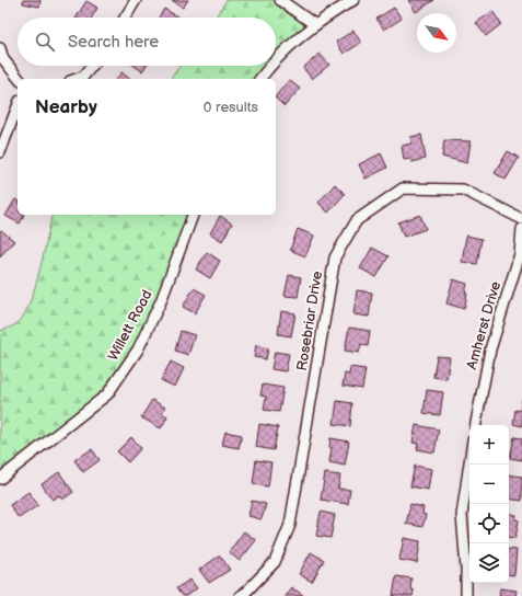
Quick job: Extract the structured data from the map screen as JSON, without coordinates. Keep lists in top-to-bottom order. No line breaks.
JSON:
{"streets":{"street":["Rosebriar Drive","Willett Road","Amherst Drive"]},"north":"bottom right","page":{"search":"Search here","heading":["Nearby","0 results"],"map_buttons":["+","−"]}}
